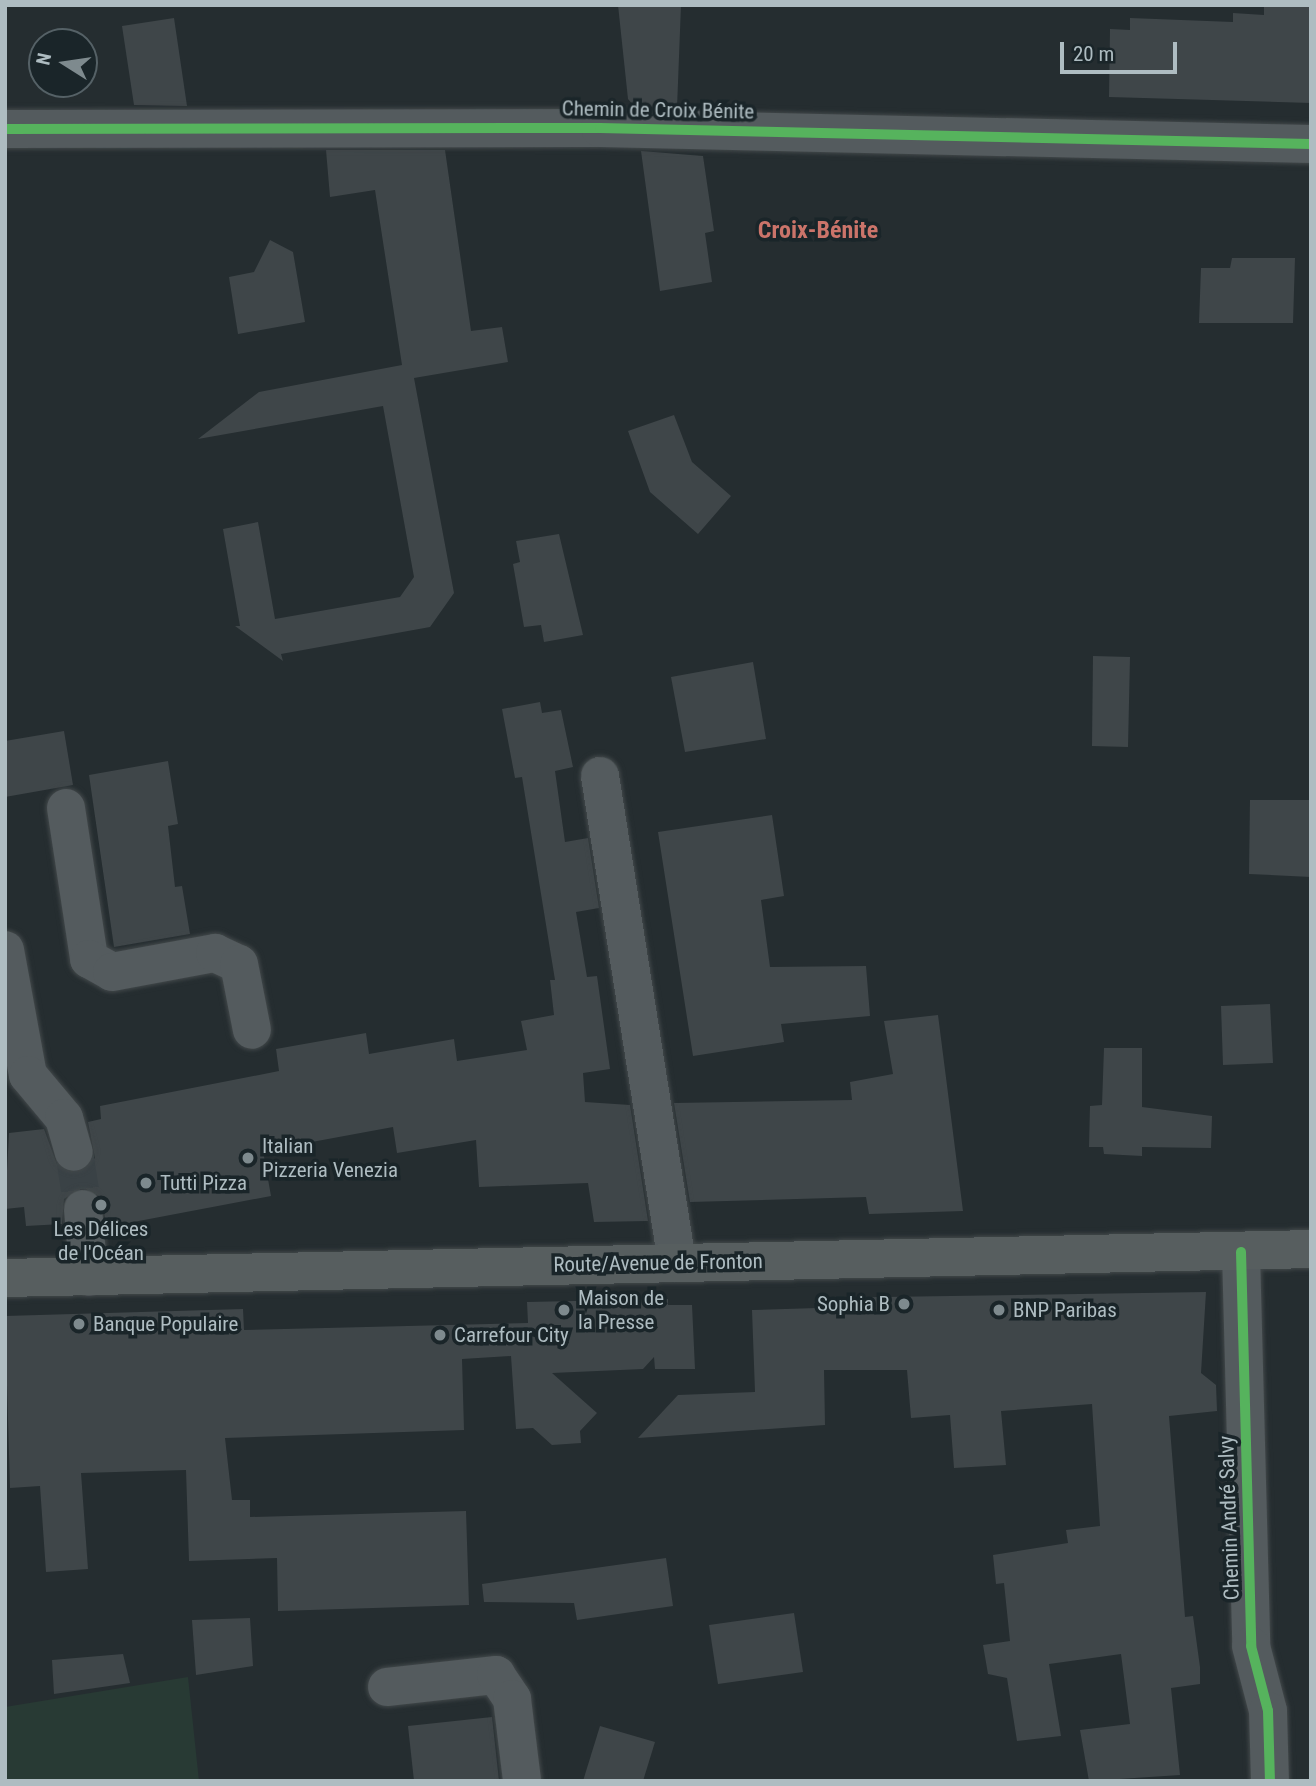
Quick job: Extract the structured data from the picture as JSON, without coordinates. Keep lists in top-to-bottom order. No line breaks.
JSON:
{"streets":{"main road":["Route/Avenue de Fronton"],"street":["Chemin de Croix Bénite","Chemin André Salvy"]},"crossings":[["Route/Avenue de Fronton","Chemin André Salvy"]],"districts":["Croix-Bénite"],"places":["Italian Pizzeria Venezia","Tutti Pizza","Les Délices de l'Océan","Sophia B","Maison de la Presse","BNP Paribas","Banque Populaire","Carrefour City"],"scale_bar":"20 m","north":"left"}
